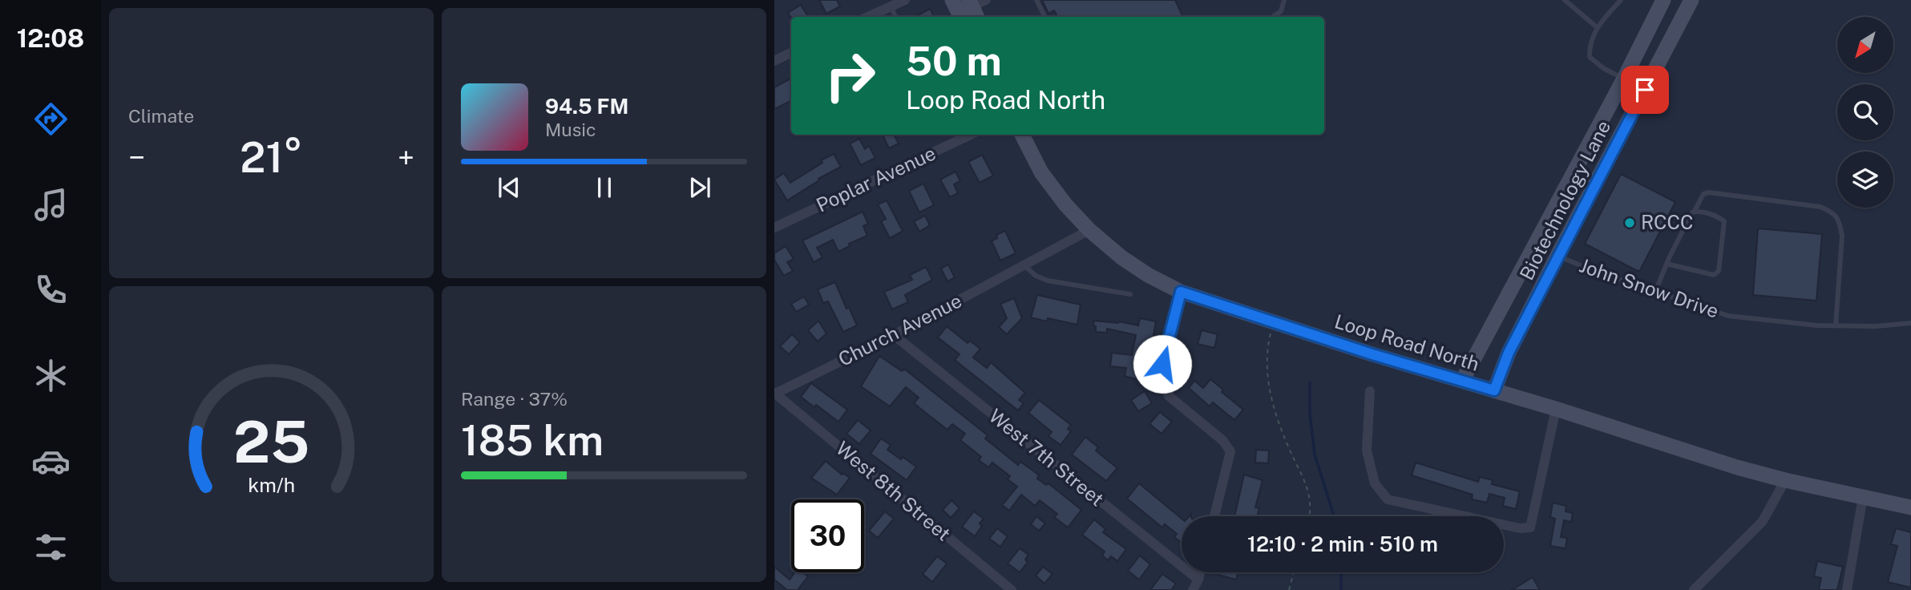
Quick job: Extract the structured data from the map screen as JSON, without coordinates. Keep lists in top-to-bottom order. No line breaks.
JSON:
{"streets":{"main road":["Biotechnology Lane","Loop Road North"],"street":["Poplar Avenue","Church Avenue","West 7th Street","West 8th Street"],"lane":["John Snow Drive"]},"crossings":[["Biotechnology Lane","John Snow Drive"],["Biotechnology Lane","Loop Road North"],["Church Avenue","Loop Road North"],["Church Avenue","West 7th Street"],["Church Avenue","West 8th Street"]],"places":["RCCC"],"north":"bottom left","page":{"tabs":"12:08","tile":["Climate",["Range · 37%","185 km"]],"turn":["50 m","Loop Road North"],"song":["94.5 FM","Music"],"heat":["−","21°","+"],"limit":"30","trip":"12:10 · 2 min · 510 m","gauge":["25","km/h"]}}
